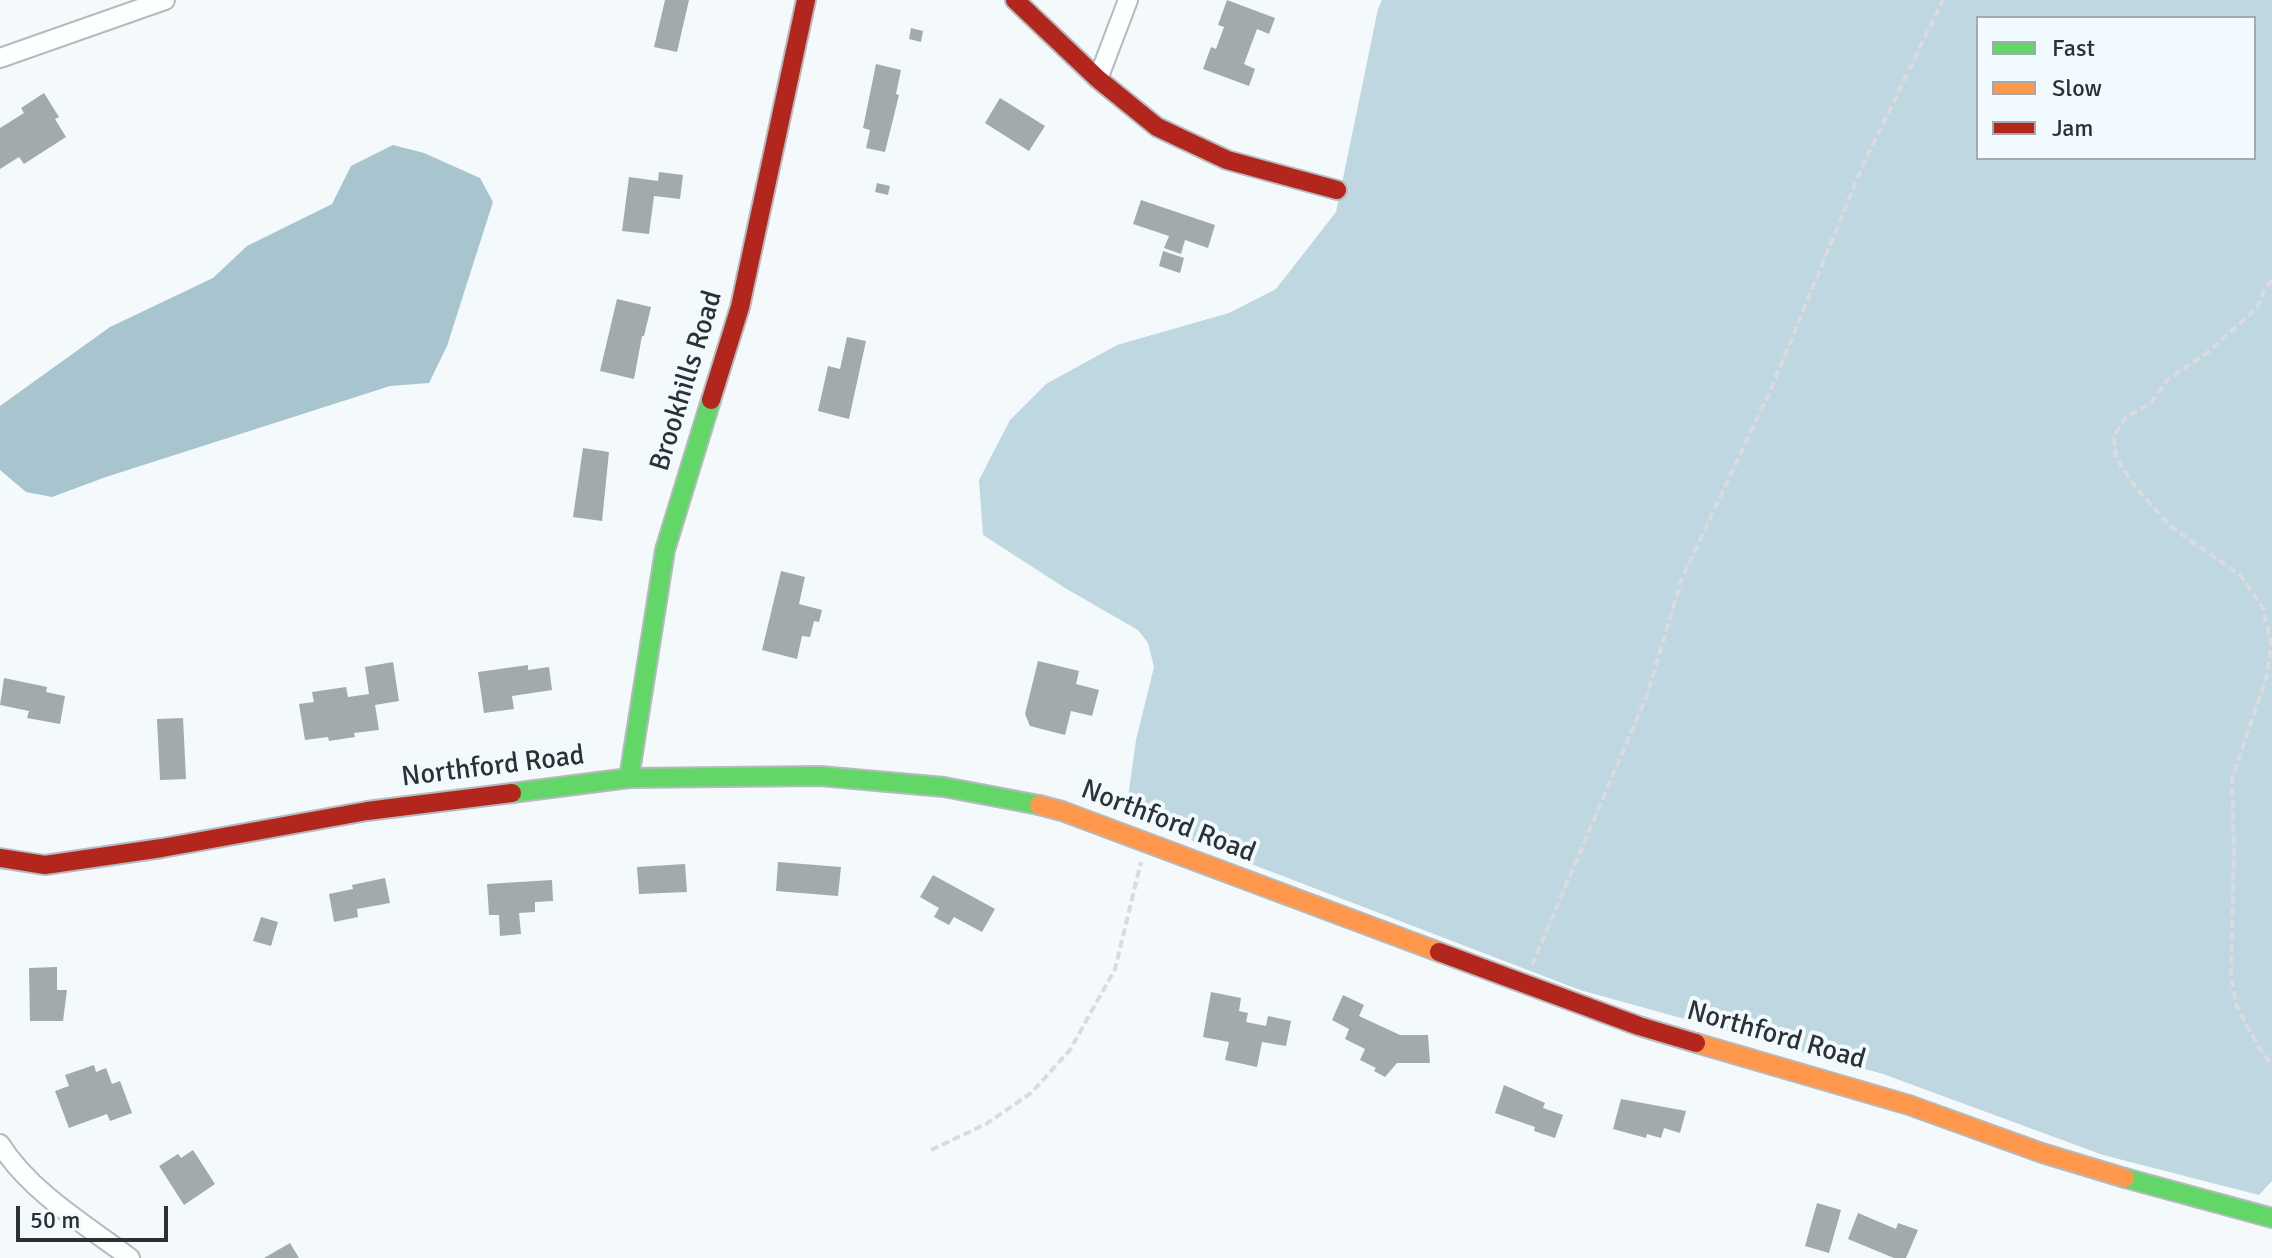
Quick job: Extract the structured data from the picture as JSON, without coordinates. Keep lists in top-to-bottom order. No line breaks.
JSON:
{"streets":{"street":["Brookhills Road","Northford Road"]},"crossings":[["Brookhills Road","Northford Road"]],"legend":["Fast","Slow","Jam"],"scale_bar":"50 m"}
